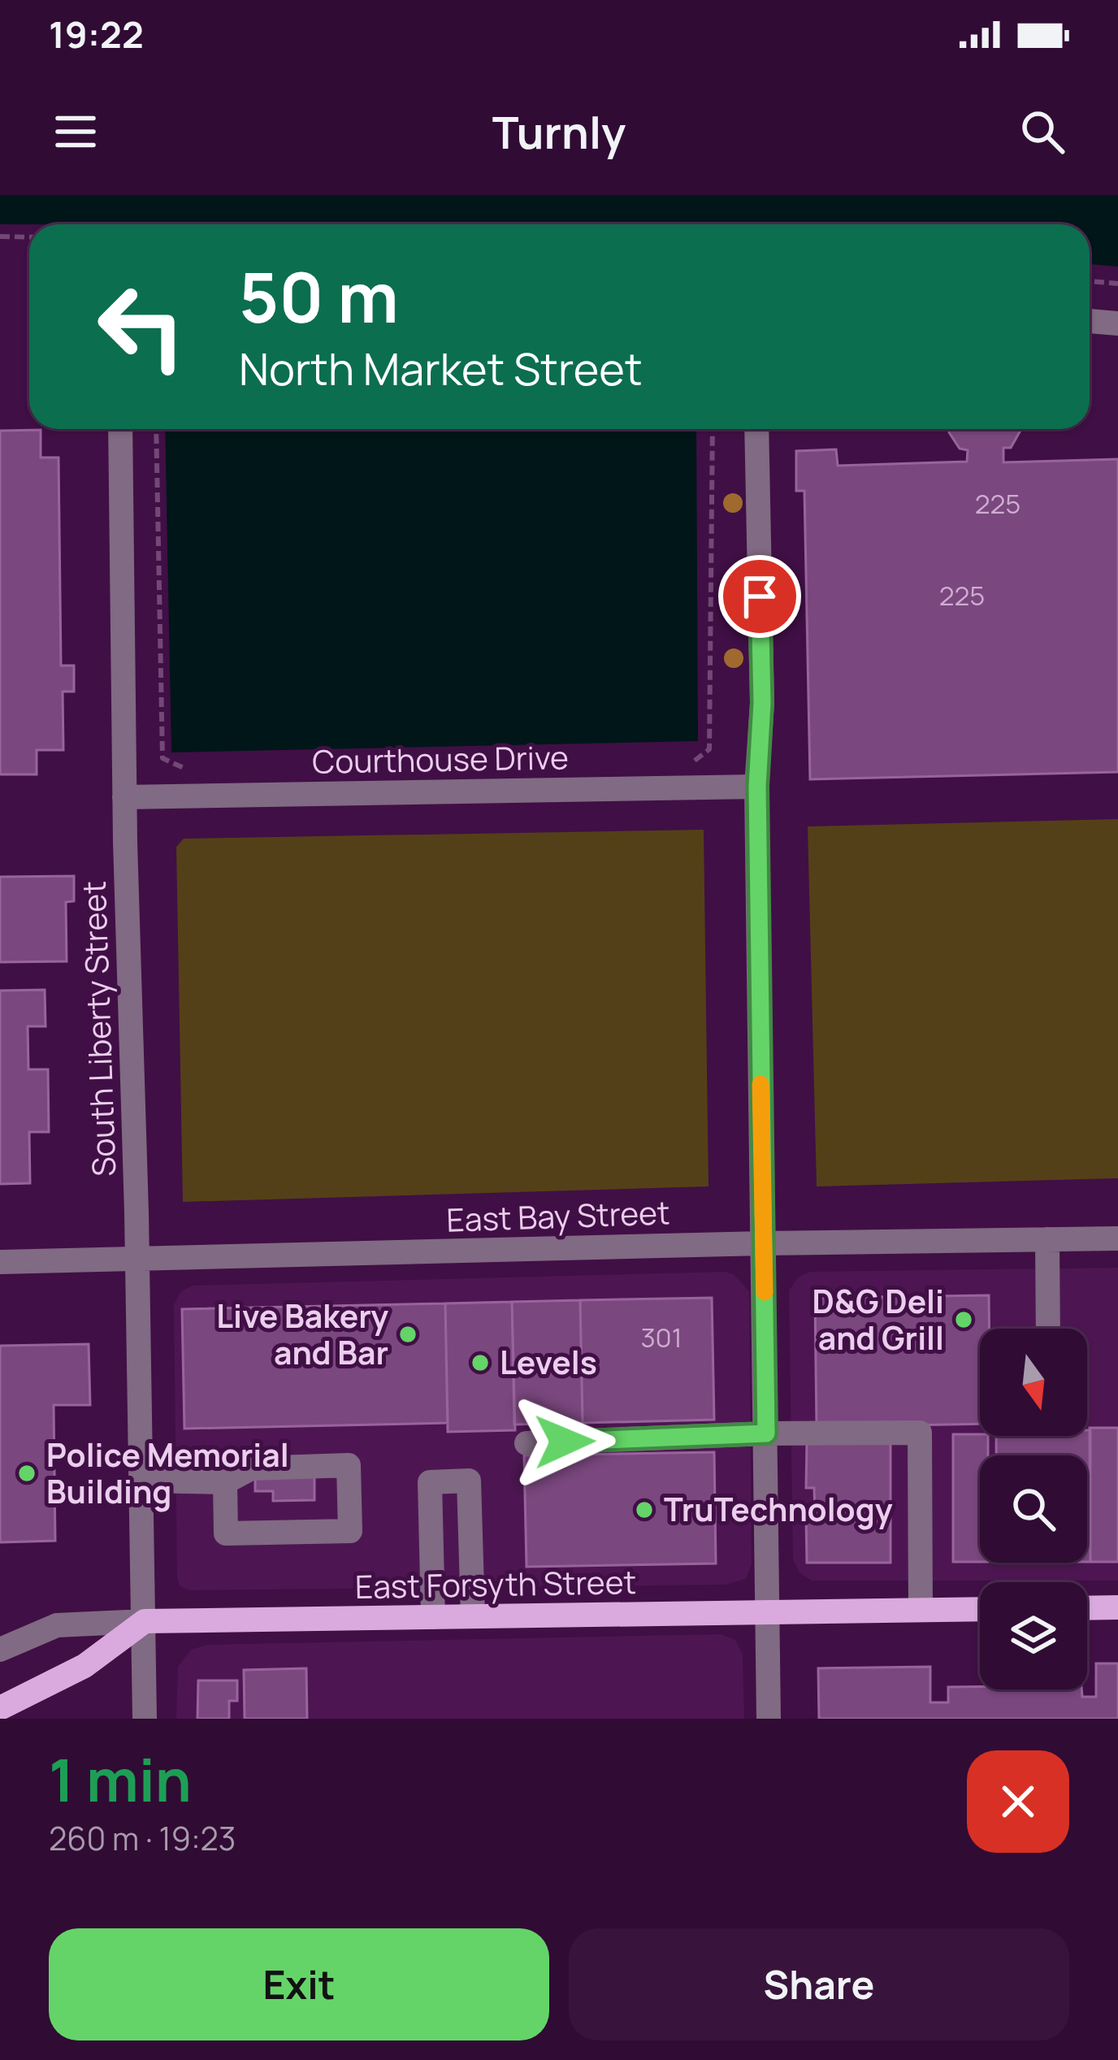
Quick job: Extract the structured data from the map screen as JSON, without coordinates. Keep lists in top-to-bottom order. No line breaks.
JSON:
{"streets":{"main road":["East Forsyth Street"],"street":["Courthouse Drive","South Liberty Street","East Bay Street"]},"crossings":[["Courthouse Drive","South Liberty Street"],["South Liberty Street","East Bay Street"],["South Liberty Street","East Forsyth Street"]],"places":["D&G Deli and Grill","Live Bakery and Bar","Levels","Police Memorial Building","TruTechnology"],"house_numbers":["225","225","301"],"north":"bottom","page":{"status":"19:22","header":"Turnly","turn":["50 m","North Market Street"],"heading":["1 min","260 m · 19:23"],"buttons":["Exit","Share"]}}
